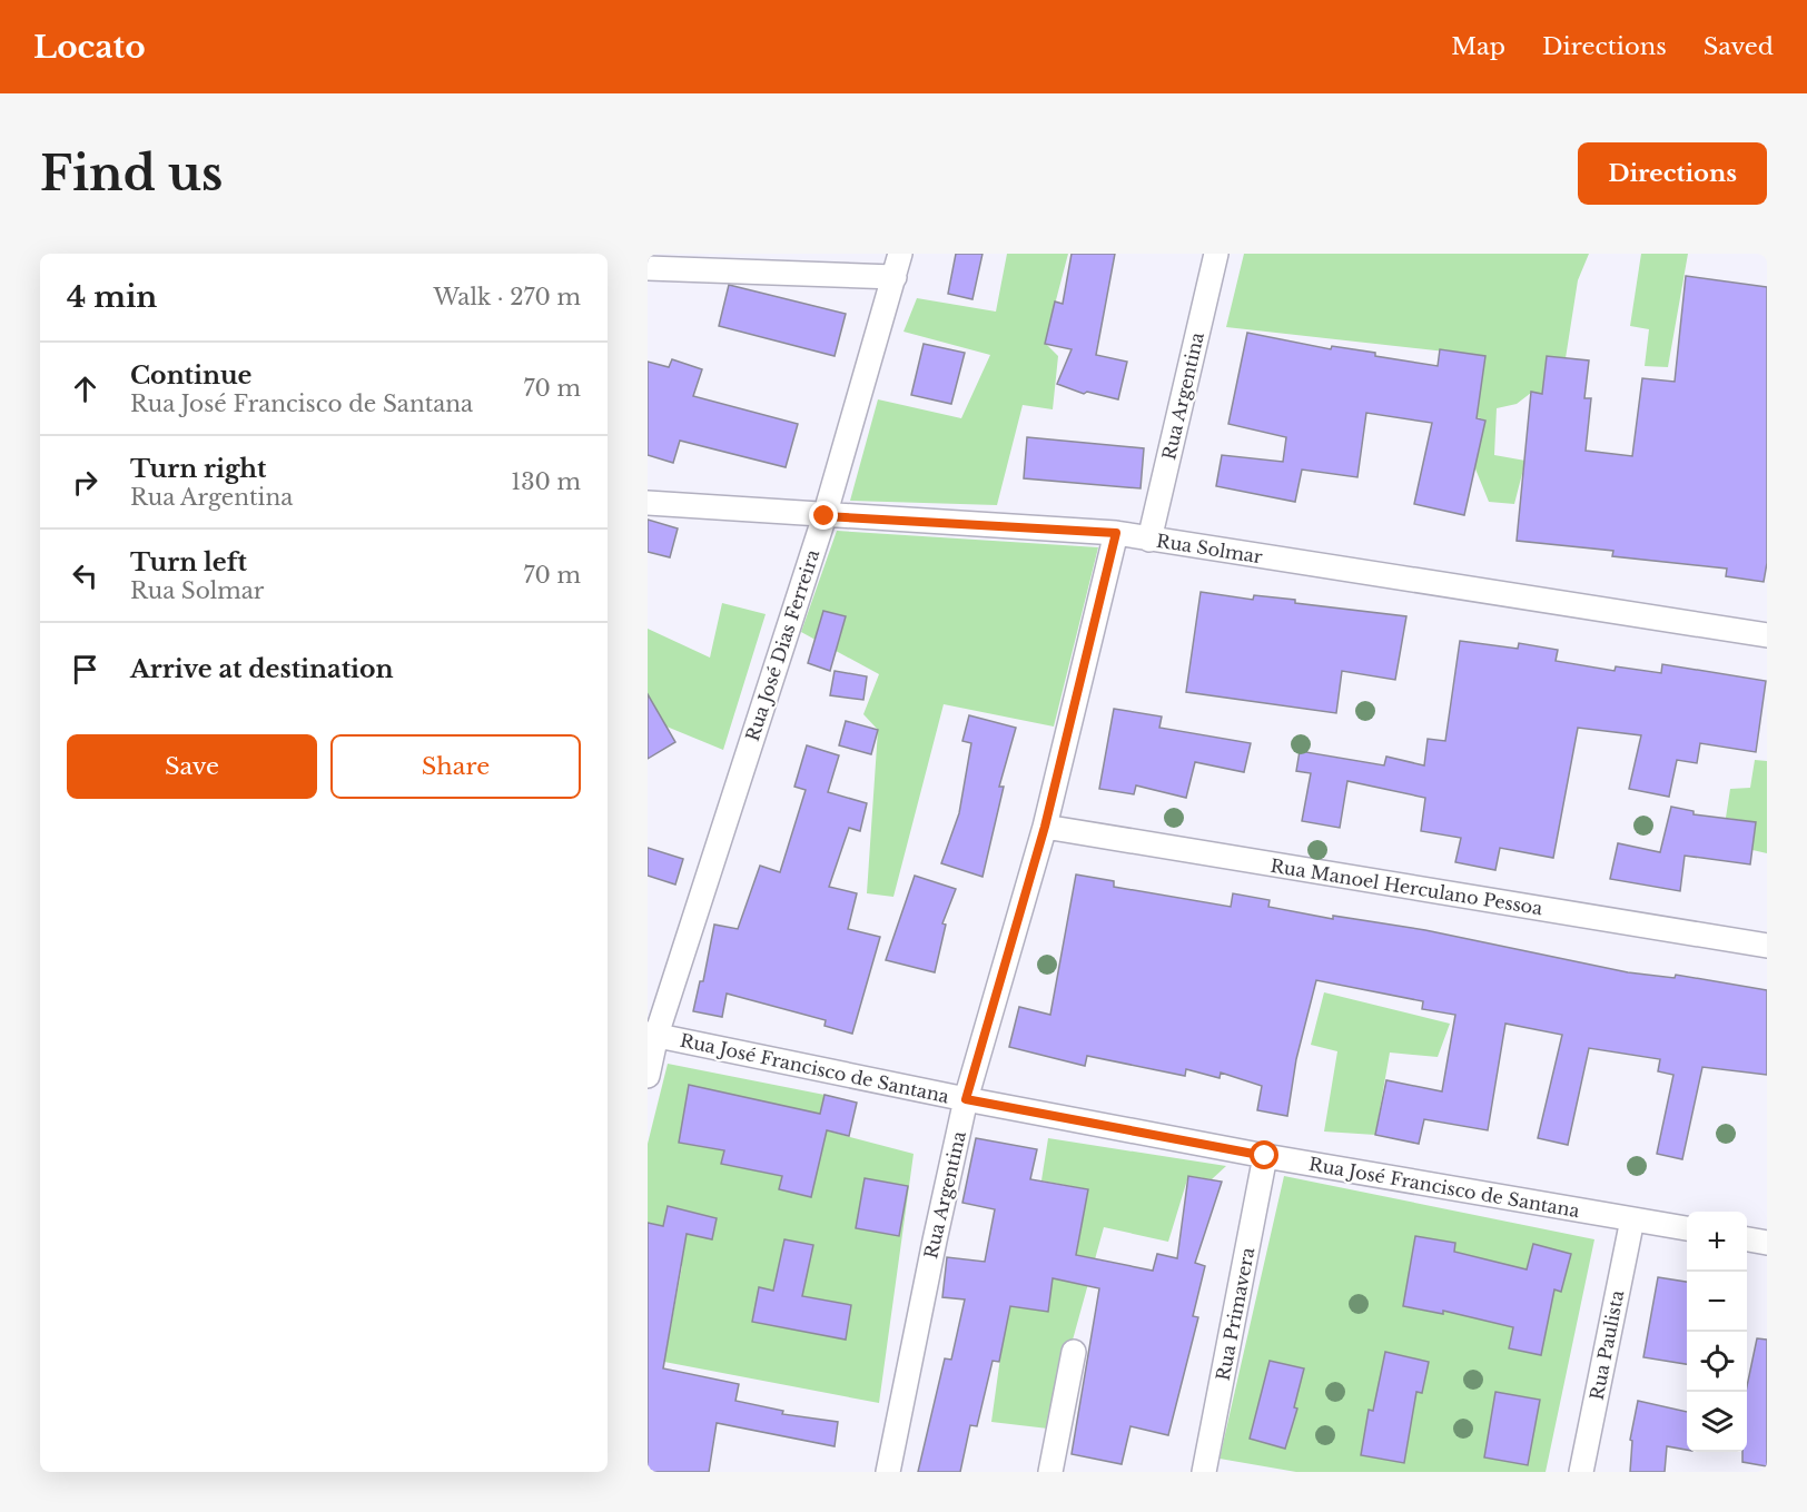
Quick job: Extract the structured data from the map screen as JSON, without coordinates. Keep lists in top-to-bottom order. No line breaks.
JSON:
{"streets":{"street":["Rua Argentina","Rua Solmar","Rua José Dias Ferreira","Rua Manoel Herculano Pessoa","Rua José Francisco de Santana","Rua Primavera","Rua Paulista"]},"crossings":[["Rua Argentina","Rua Solmar"],["Rua Argentina","Rua Manoel Herculano Pessoa"],["Rua Argentina","Rua José Francisco de Santana"],["Rua Solmar","Rua José Dias Ferreira"],["Rua José Dias Ferreira","Rua José Francisco de Santana"],["Rua José Francisco de Santana","Rua Primavera"],["Rua José Francisco de Santana","Rua Paulista"]],"page":{"header":"Locato","nav":["Map","Directions","Saved"],"buttons":["Directions",["Save","Share"]],"title":"Find us","heading":["4 min","Walk · 270 m"],"list":[["Continue","Rua José Francisco de Santana","70 m"],["Turn right","Rua Argentina","130 m"],["Turn left","Rua Solmar","70 m"],"Arrive at destination"],"map_buttons":["+","−"]}}
